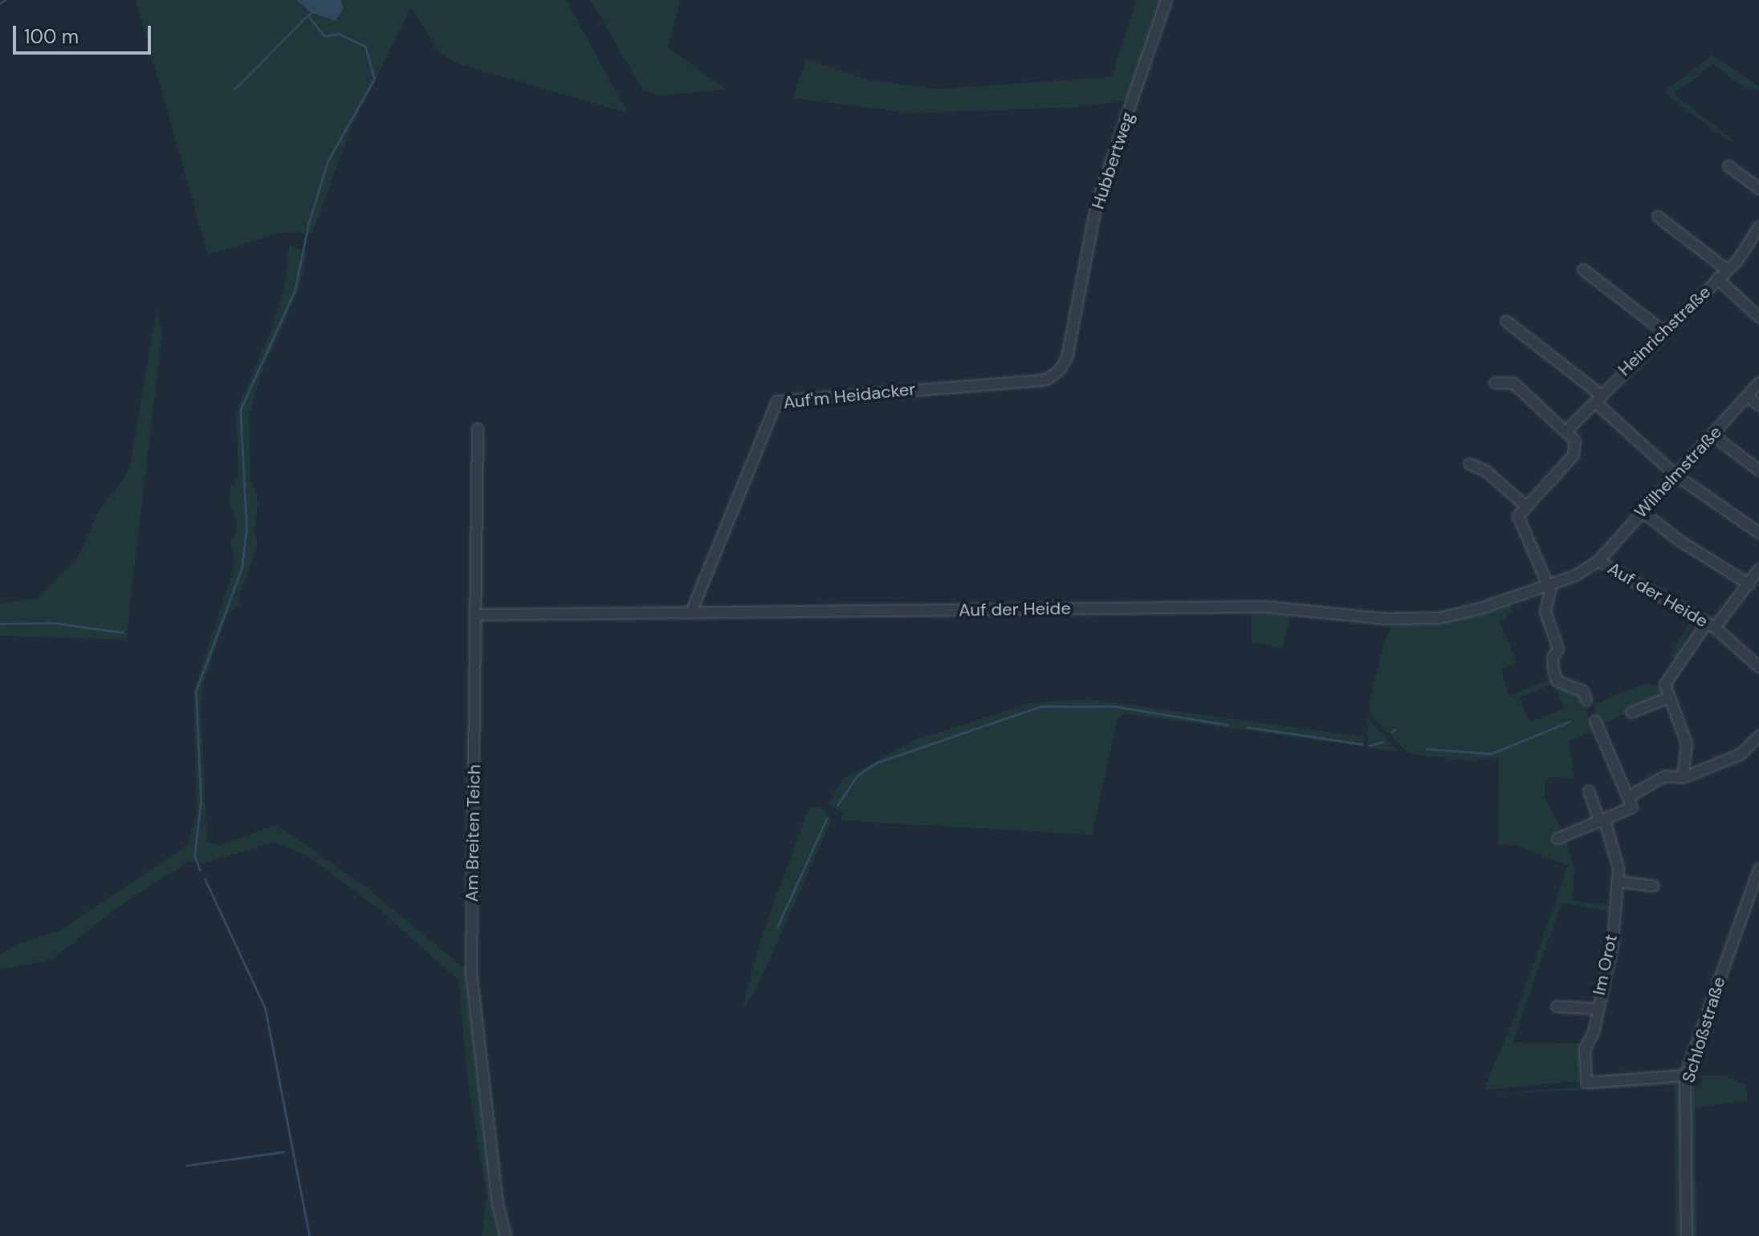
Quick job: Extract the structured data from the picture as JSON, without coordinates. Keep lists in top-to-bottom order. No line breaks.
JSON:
{"streets":{"street":["Hubbertweg","Heinrichstraße","Auf'm Heidacker","Wilhelmstraße","Auf der Heide","Am Breiten Teich","Im Orot","Schloßstraße"]},"crossings":[["Hubbertweg","Auf'm Heidacker"],["Auf'm Heidacker","Auf der Heide"],["Wilhelmstraße","Auf der Heide"],["Auf der Heide","Am Breiten Teich"],["Im Orot","Schloßstraße"]],"scale_bar":"100 m"}
